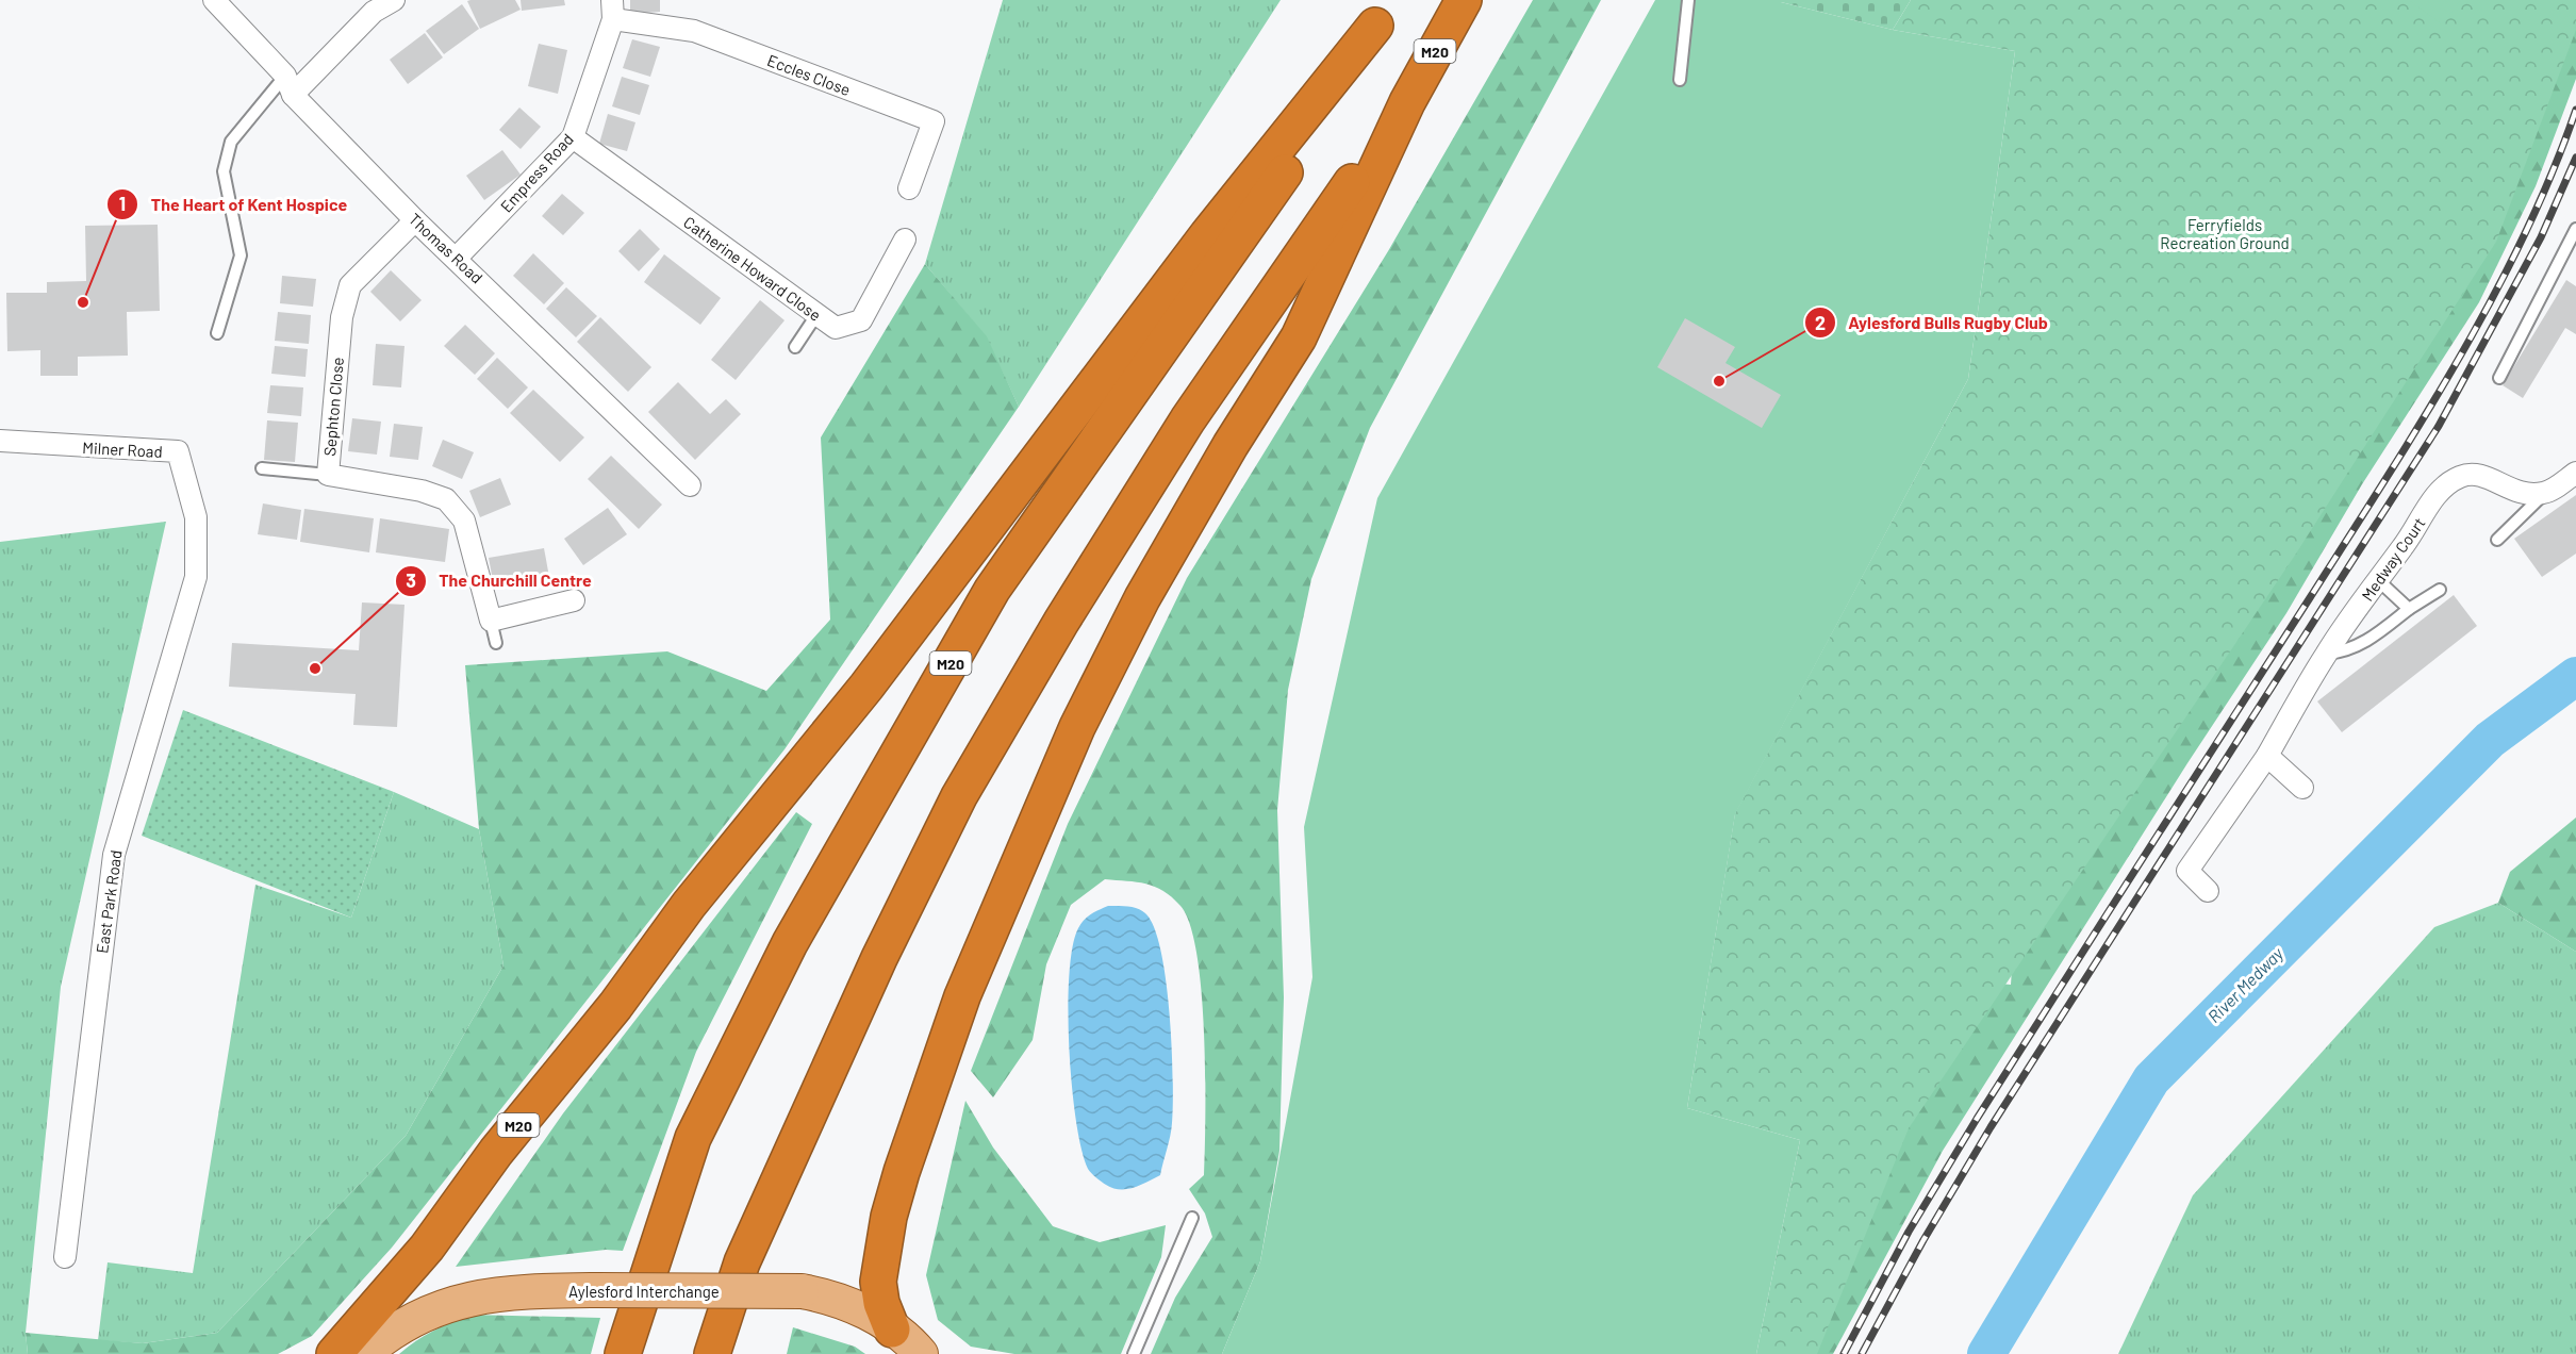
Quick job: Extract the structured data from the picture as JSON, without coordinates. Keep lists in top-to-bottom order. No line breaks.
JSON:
{"streets":{"highway":["M20"],"main road":["Aylesford Interchange"],"street":["Eccles Close","Empress Road","Thomas Road","Catherine Howard Close","Sephton Close","Milner Road","Medway Court","East Park Road"]},"crossings":[["M20","Aylesford Interchange"],["Eccles Close","Empress Road"],["Empress Road","Thomas Road"],["Empress Road","Catherine Howard Close"],["Thomas Road","Sephton Close"],["Milner Road","East Park Road"]],"water":["River Medway"],"parks":["Ferryfields Recreation Ground"],"places":["The Heart of Kent Hospice","Aylesford Bulls Rugby Club","The Churchill Centre"]}
